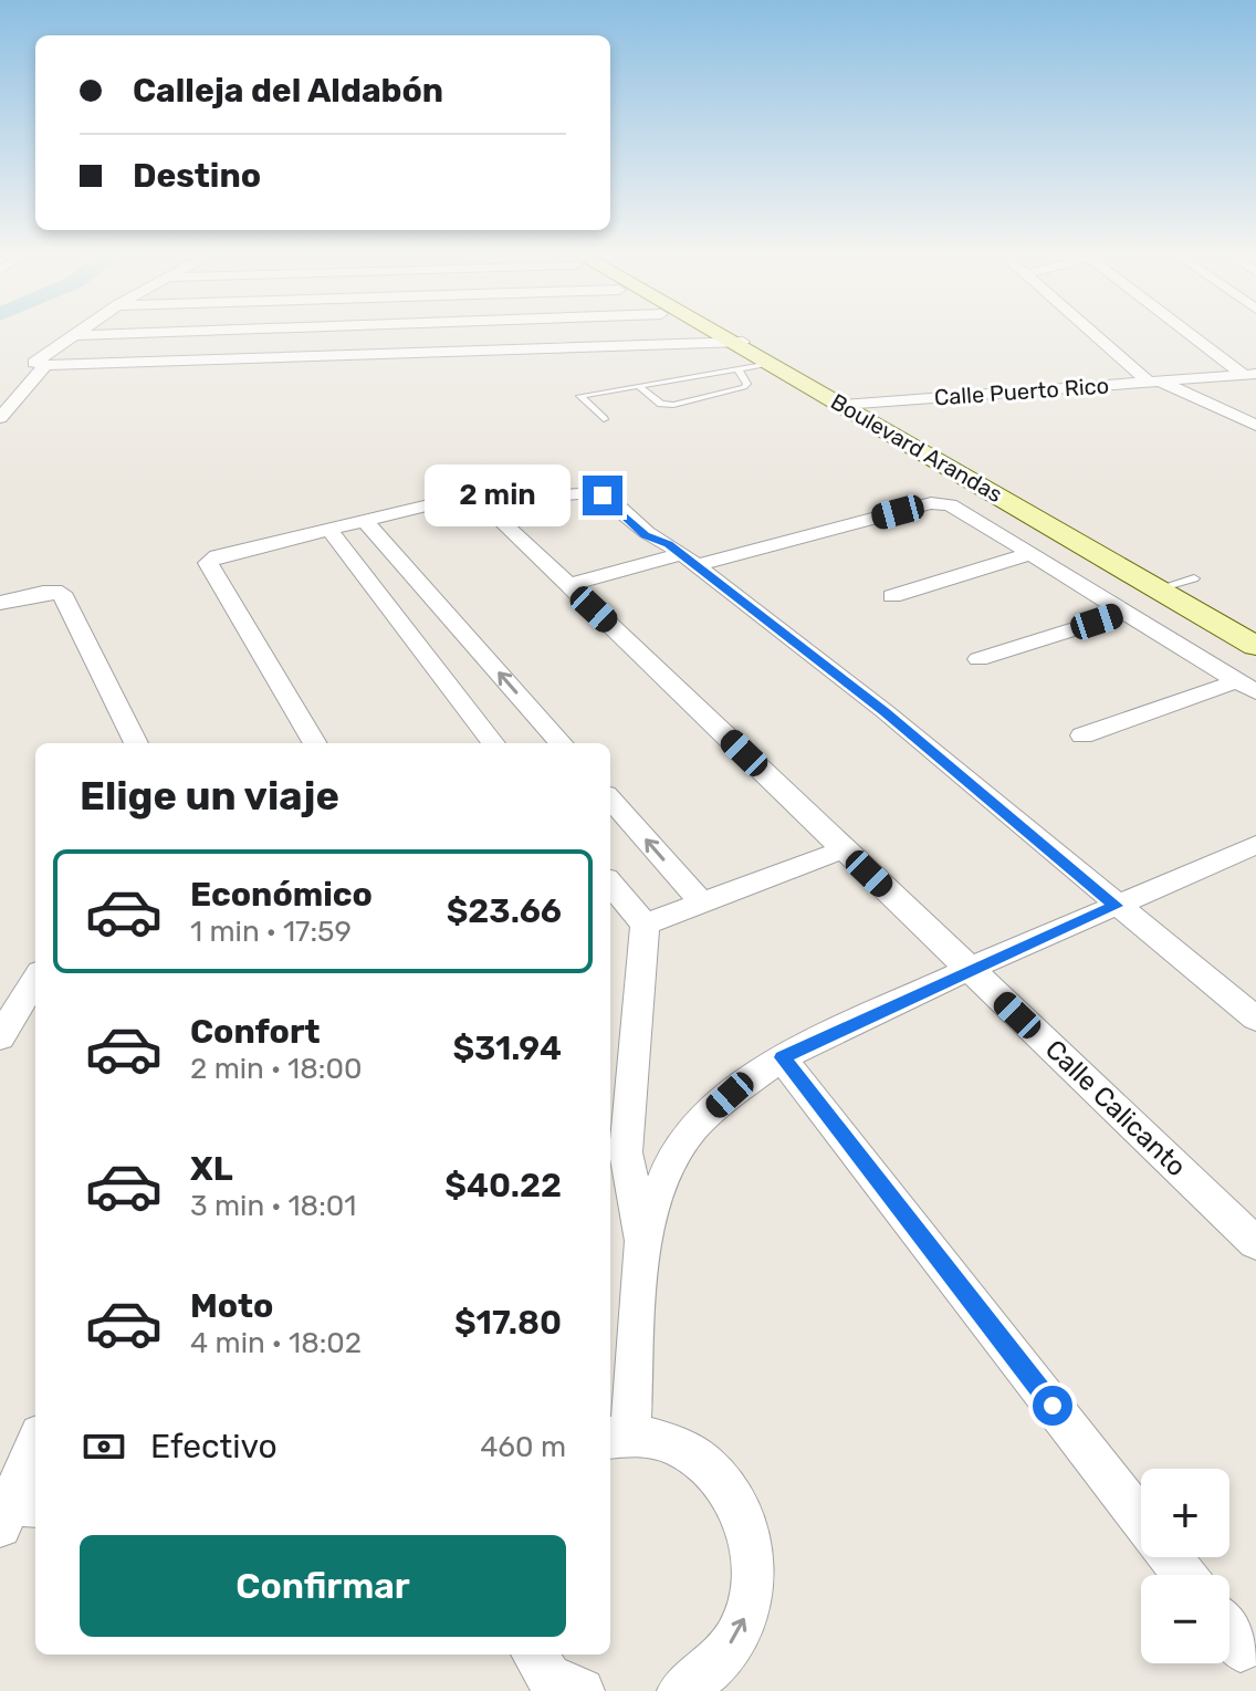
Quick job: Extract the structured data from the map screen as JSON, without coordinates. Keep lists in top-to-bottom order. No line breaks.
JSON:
{"streets":{"main road":["Boulevard Arandas"],"street":["Calle Puerto Rico","Calle Calicanto"]},"crossings":[["Calle Puerto Rico","Boulevard Arandas"]],"page":{"banner":["Calleja del Aldabón","Destino"],"bubble":"2 min","heading":"Elige un viaje","list":[{"name":"Económico","note":"1 min · 17:59","value":"$23.66"},{"name":"Confort","note":"2 min · 18:00","value":"$31.94"},{"name":"XL","note":"3 min · 18:01","value":"$40.22"},{"name":"Moto","note":"4 min · 18:02","value":"$17.80"}],"pay":["Efectivo","460 m"],"map_buttons":["+","−"],"buttons":"Confirmar"}}
